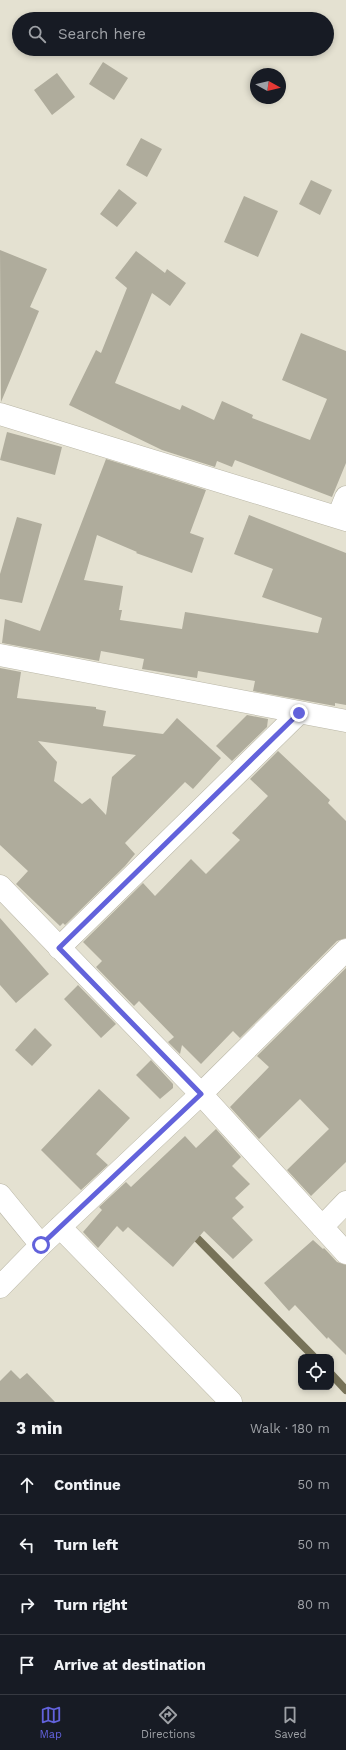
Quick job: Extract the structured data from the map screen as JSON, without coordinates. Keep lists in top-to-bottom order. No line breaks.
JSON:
{"north":"right","page":{"search":"Search here","heading":["3 min","Walk · 180 m"],"list":[["Continue","50 m"],["Turn left","50 m"],["Turn right","80 m"],"Arrive at destination"],"nav":["Map","Directions","Saved"]}}
